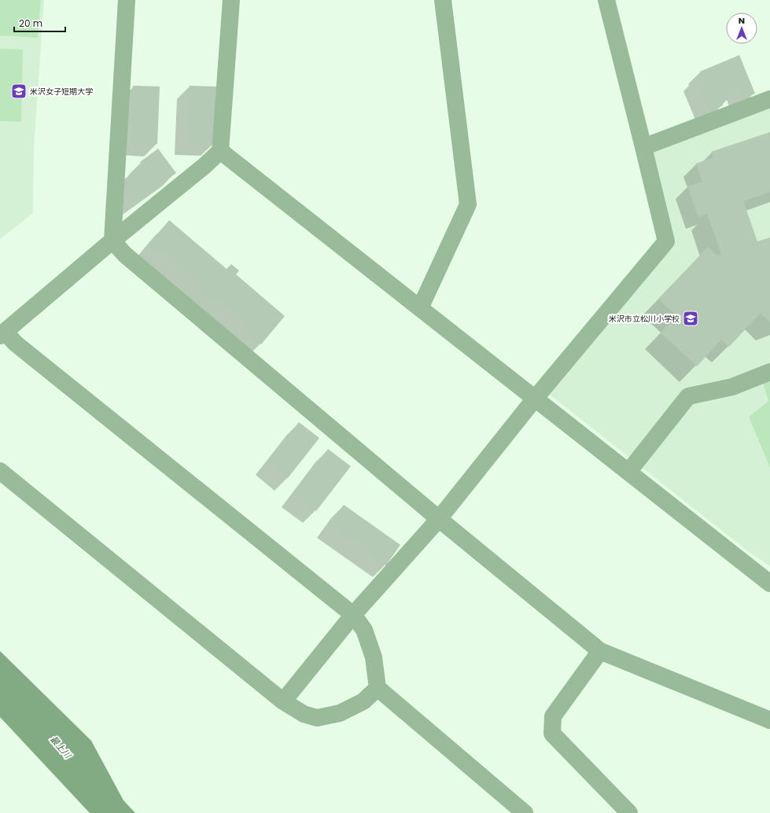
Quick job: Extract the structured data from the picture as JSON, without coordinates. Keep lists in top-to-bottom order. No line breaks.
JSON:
{"water":["最上川"],"places":{"school or university":["米沢女子短期大学","米沢市立松川小学校"]},"scale_bar":"20 m","north":"top"}
